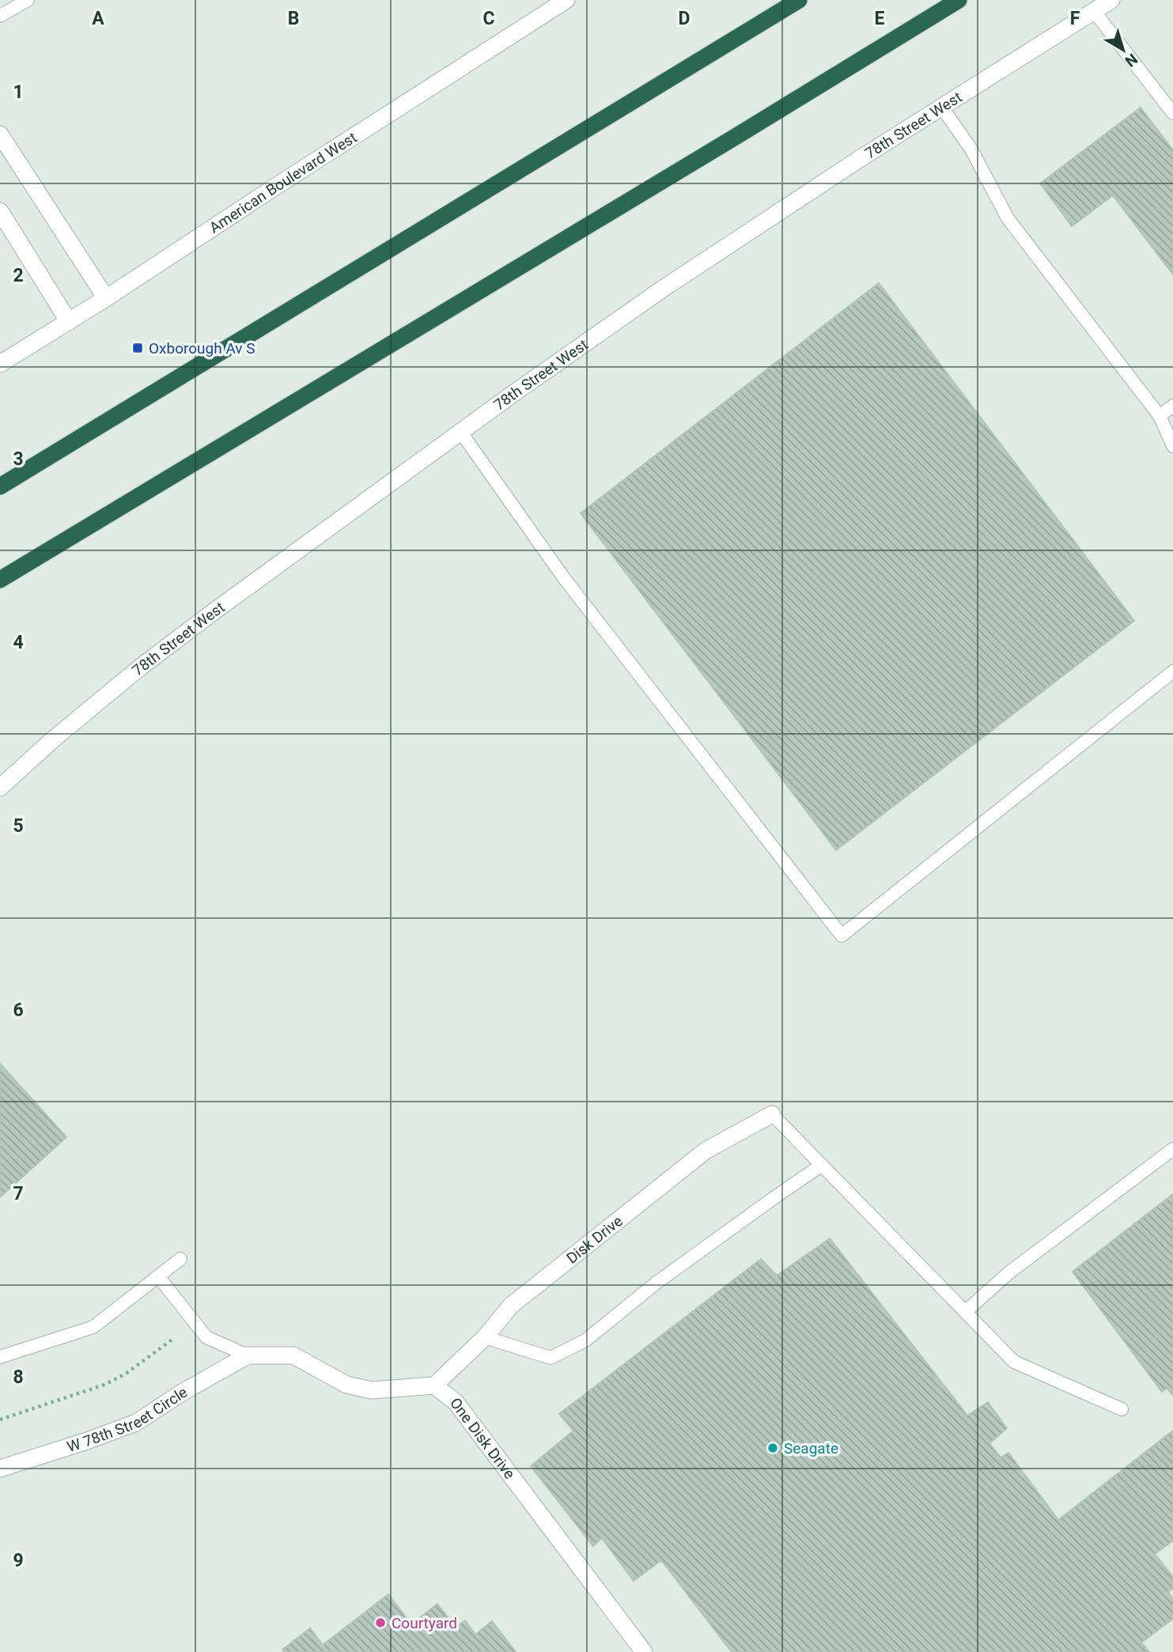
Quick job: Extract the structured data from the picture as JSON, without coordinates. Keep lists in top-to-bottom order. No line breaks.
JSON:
{"streets":{"street":["78th Street West","American Boulevard West","Disk Drive","W 78th Street Circle","One Disk Drive"]},"crossings":[["Disk Drive","One Disk Drive"]],"places":{"transit":["Oxborough Av S"],"other":["Seagate","Courtyard"]},"north":"bottom right","grid":{"columns":["A","B","C","D","E","F"],"rows":["1","2","3","4","5","6","7","8","9"]}}
